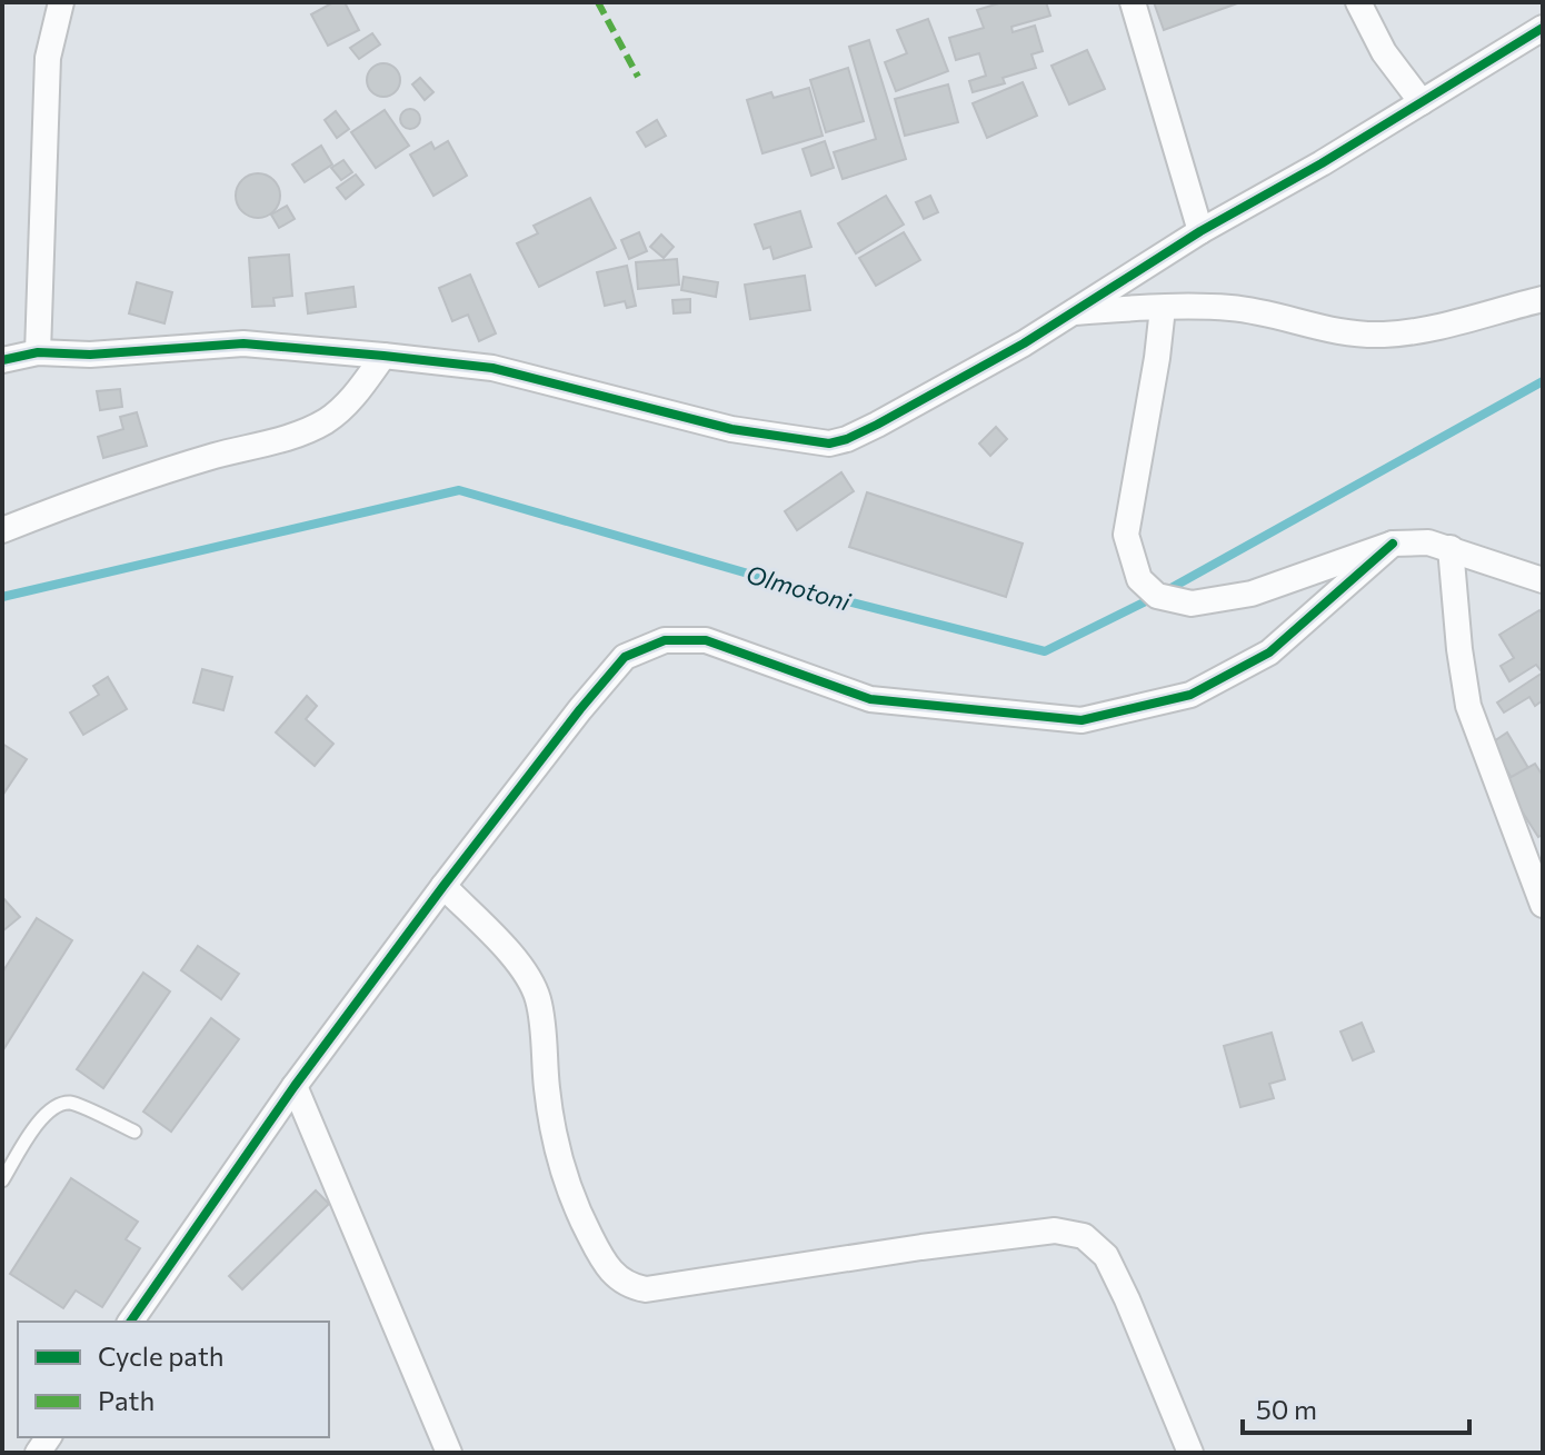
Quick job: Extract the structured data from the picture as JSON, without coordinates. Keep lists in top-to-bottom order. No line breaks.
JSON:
{"water":["Olmotoni"],"legend":["Cycle path","Path"],"scale_bar":"50 m"}
